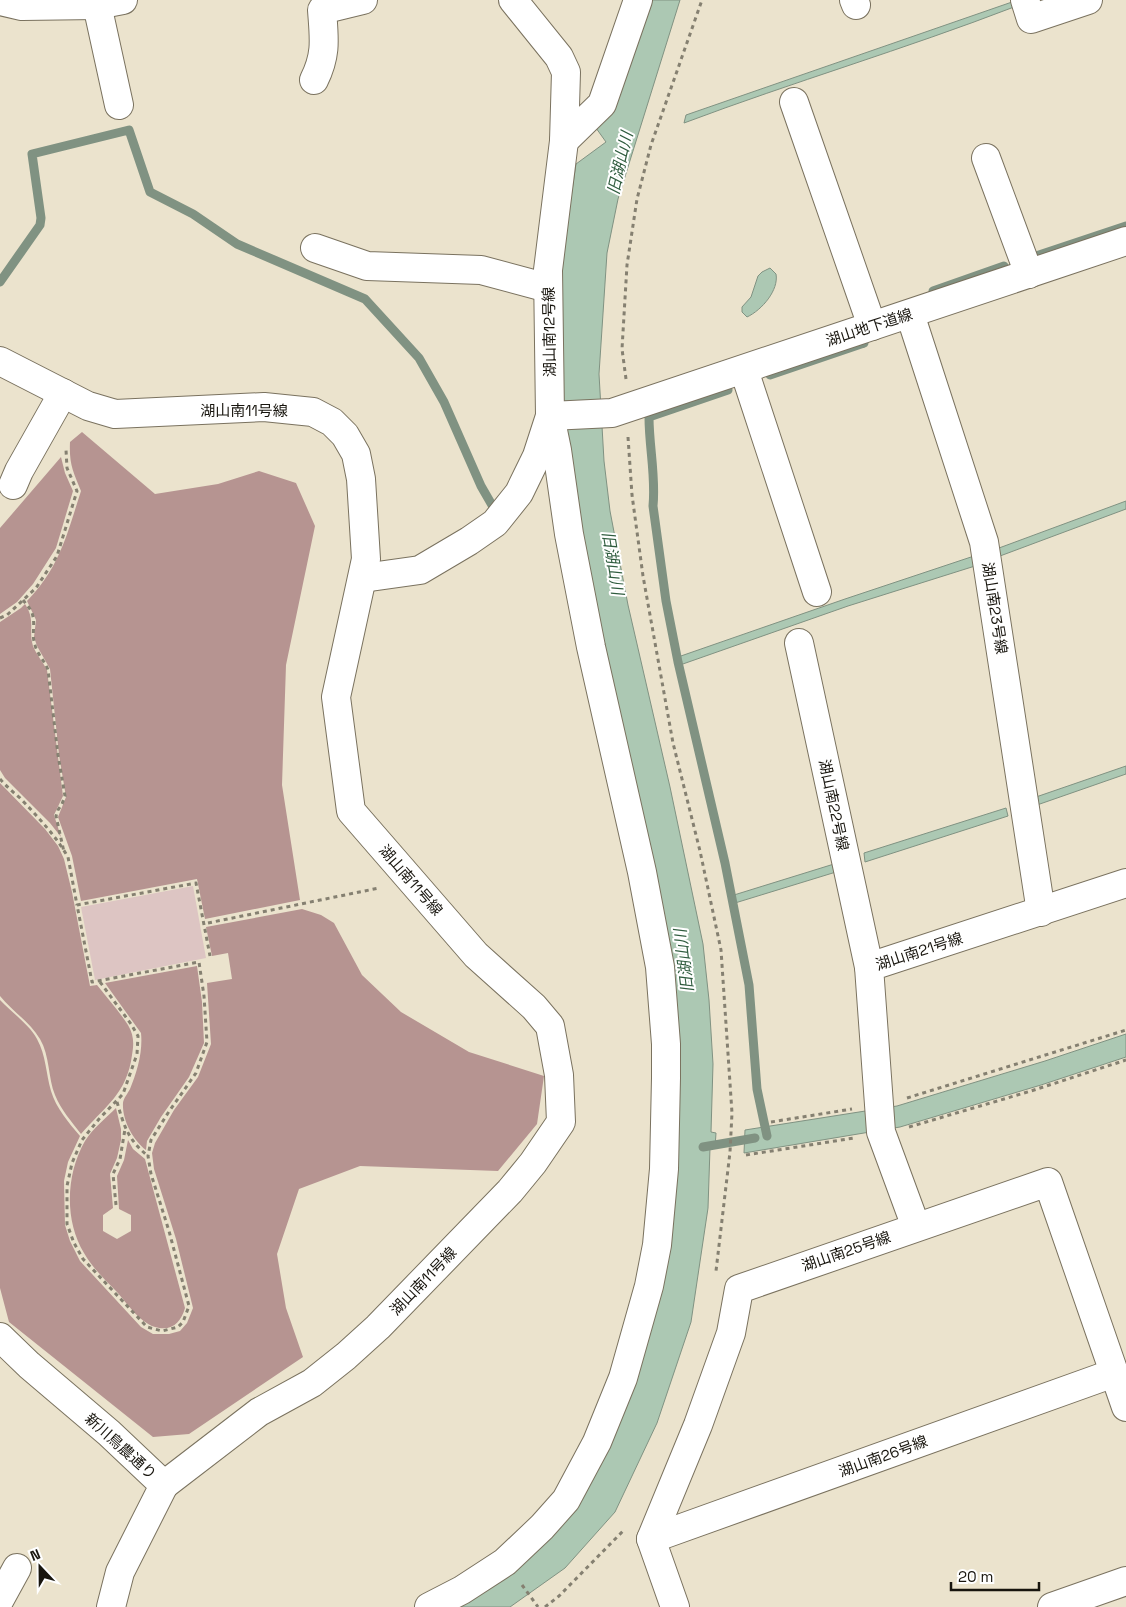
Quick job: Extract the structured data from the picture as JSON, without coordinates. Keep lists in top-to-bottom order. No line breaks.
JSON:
{"streets":{"street":["湖山地下道線","湖山南12号線","湖山南11号線","湖山南23号線","湖山南22号線","湖山南21号線","湖山南25号線","新川鳥農通り","湖山南26号線"]},"crossings":[["湖山地下道線","湖山南12号線"],["湖山地下道線","湖山南23号線"],["湖山南12号線","湖山南11号線"],["湖山南11号線","新川鳥農通り"],["湖山南23号線","湖山南21号線"],["湖山南22号線","湖山南21号線"],["湖山南21号線","湖山南25号線"],["湖山南25号線","湖山南26号線"]],"water":["旧湖山川"],"scale_bar":"20 m","north":"top"}
